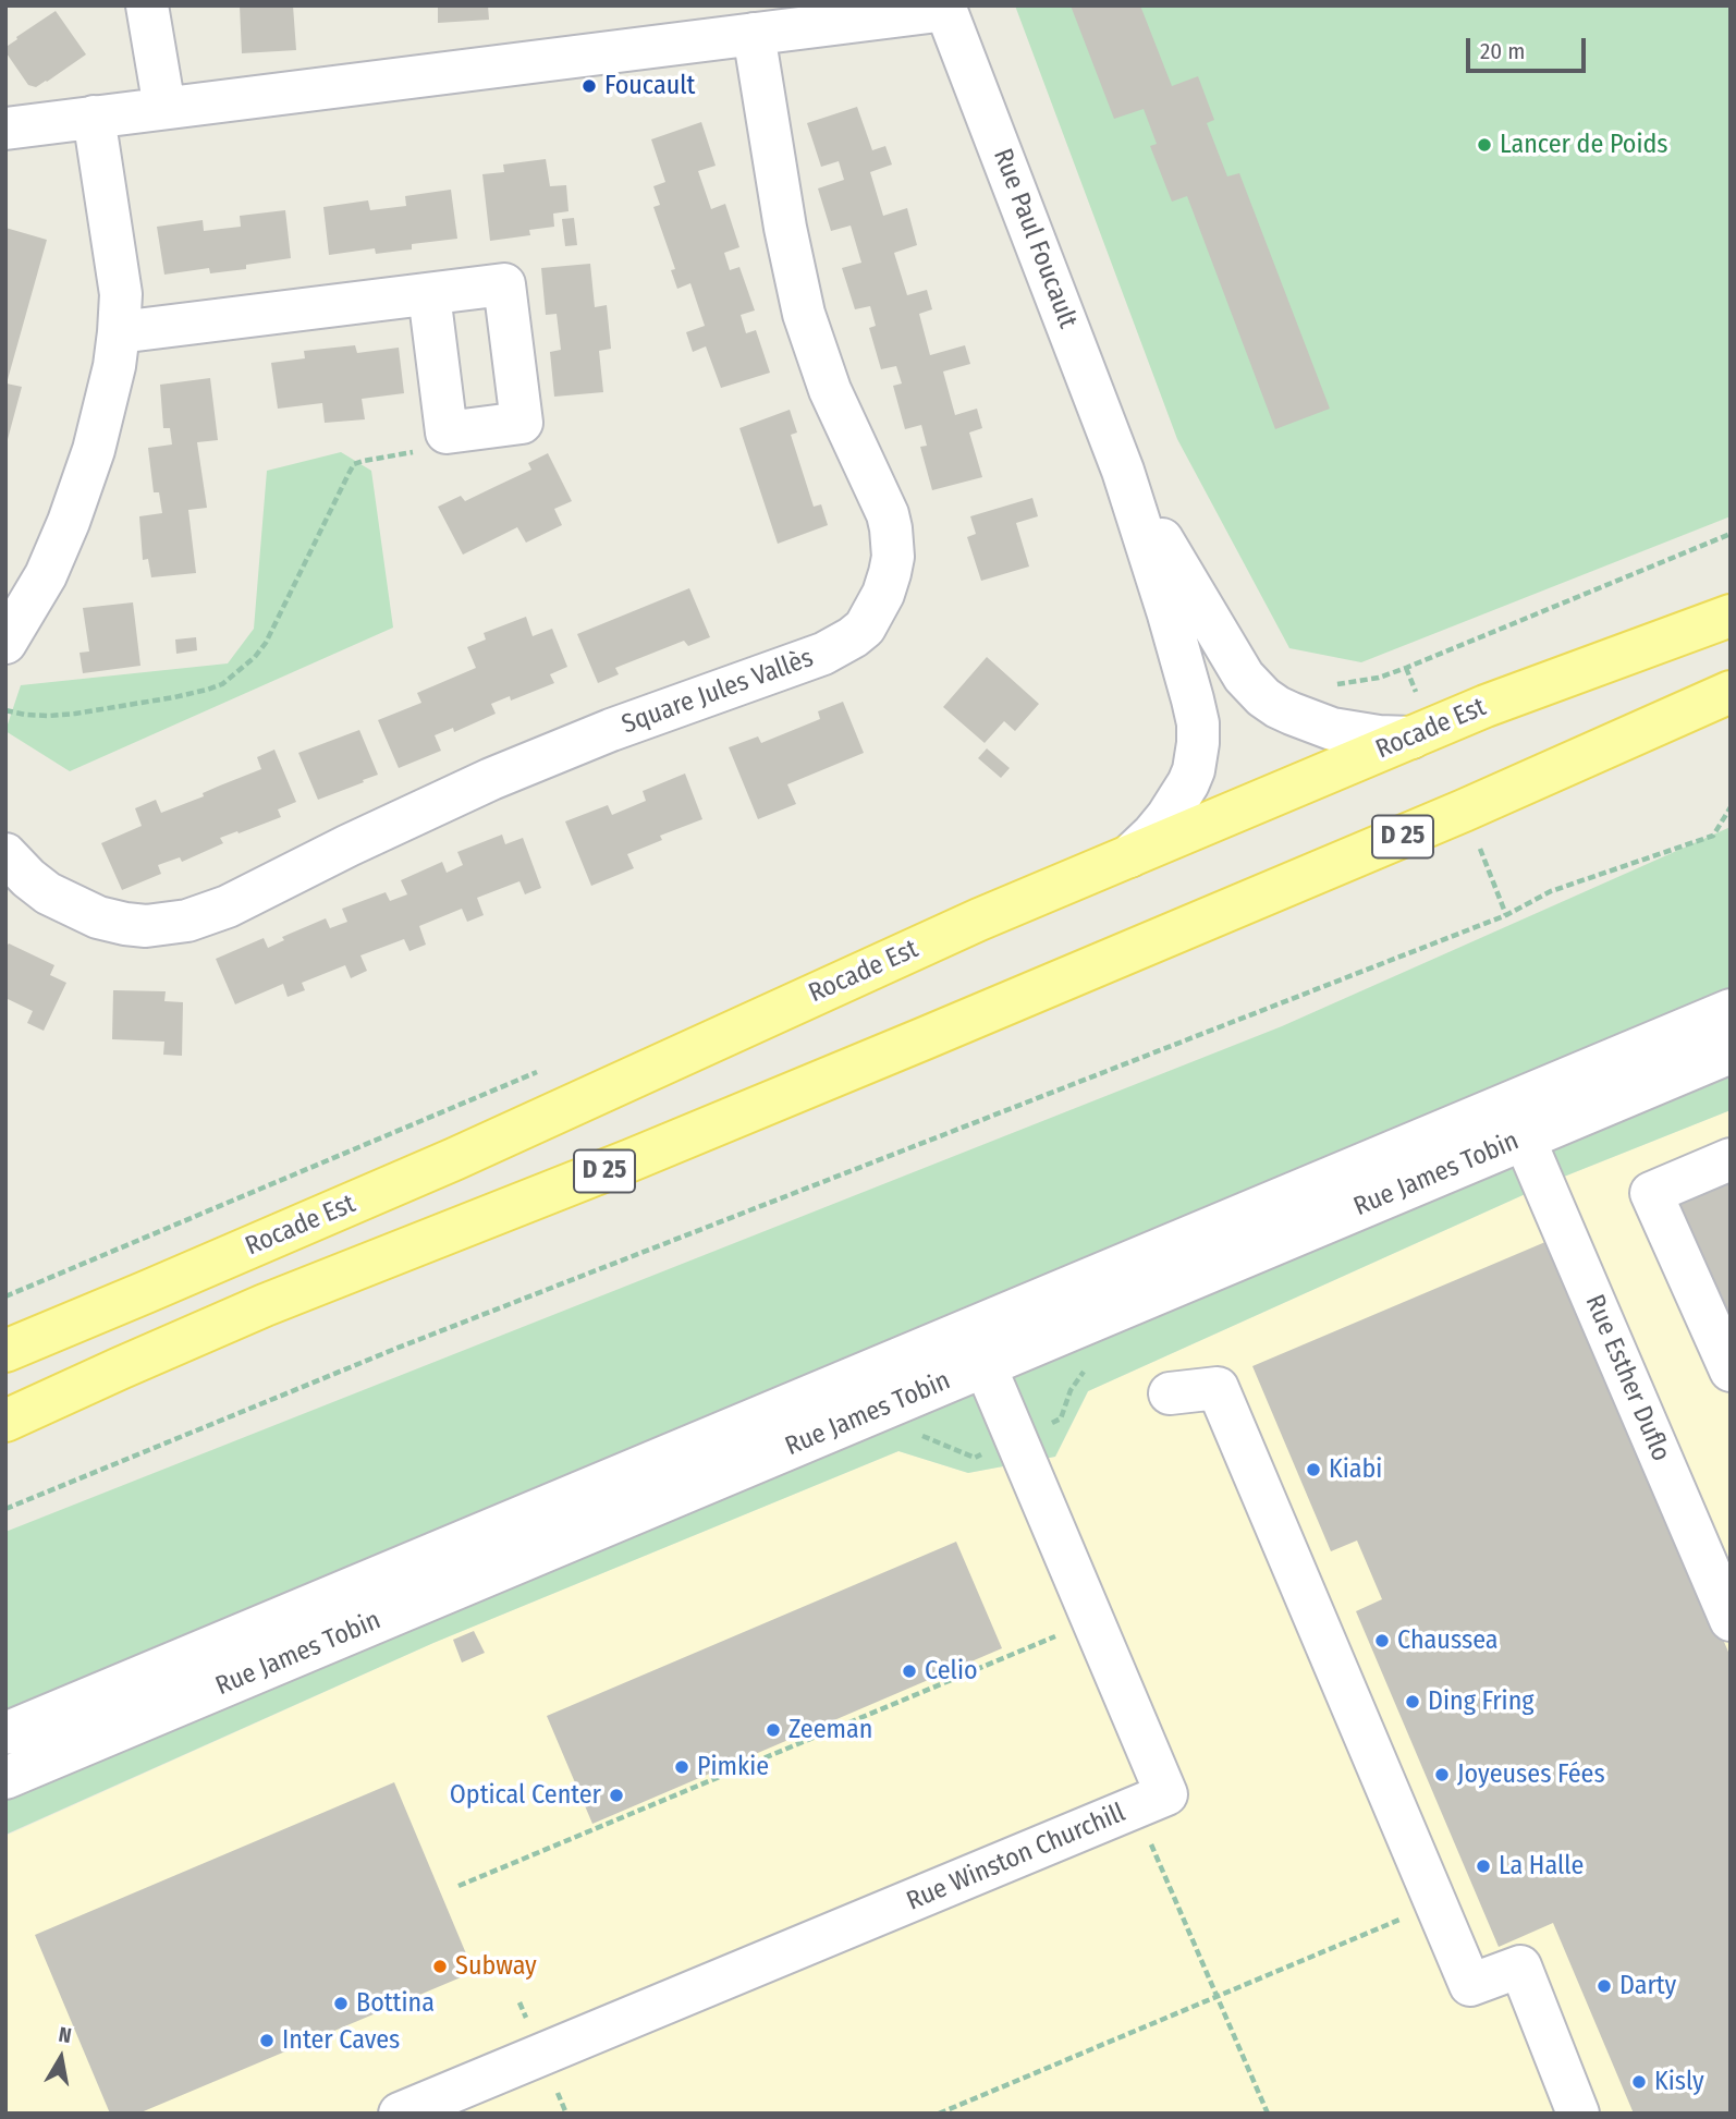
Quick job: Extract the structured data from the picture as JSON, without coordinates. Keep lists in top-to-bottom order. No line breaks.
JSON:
{"streets":{"main road":["Rocade Est","D 25"],"street":["Rue Paul Foucault","Square Jules Vallès","Rue James Tobin","Rue Esther Duflo","Rue Winston Churchill"]},"crossings":[["Rue Paul Foucault","Rocade Est"],["Rue James Tobin","Rue Esther Duflo"],["Rue James Tobin","Rue Winston Churchill"]],"places":["Foucault","Lancer de Poids","Kiabi","Chaussea","Celio","Ding Fring","Zeeman","Pimkie","Joyeuses Fées","Optical Center","La Halle","Subway","Darty","Bottina","Inter Caves","Kisly"],"scale_bar":"20 m","north":"top"}
